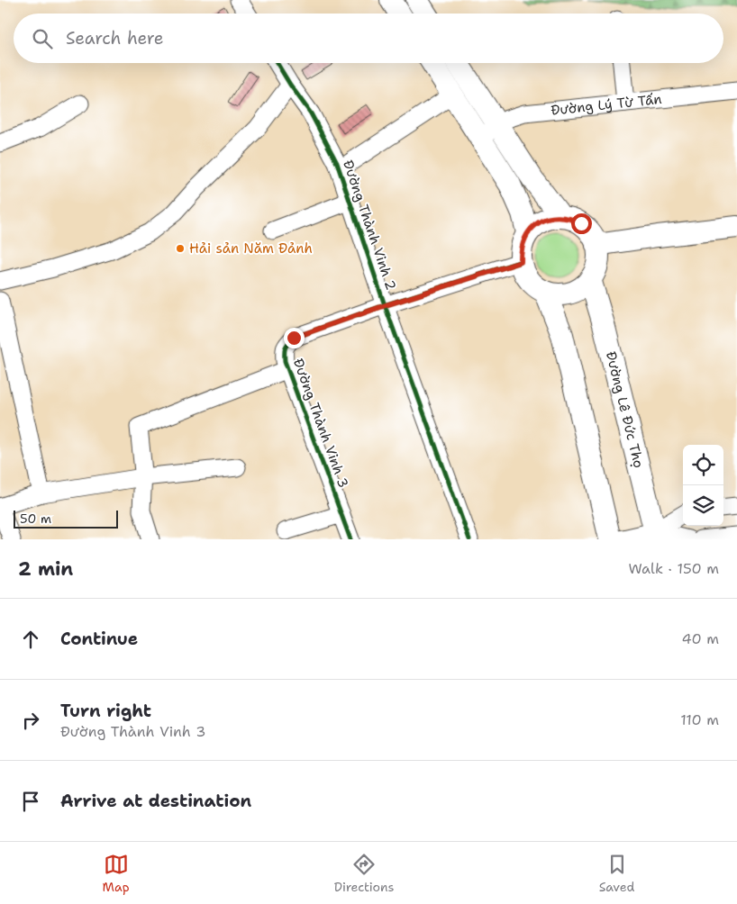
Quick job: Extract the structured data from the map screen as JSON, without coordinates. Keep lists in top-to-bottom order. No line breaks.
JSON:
{"streets":{"main road":["Đường Lê Đức Thọ"],"street":["Đường Lý Từ Tấn","Đường Thành Vinh 2","Đường Thành Vinh 3"]},"crossings":[["Đường Thành Vinh 2","Đường Thành Vinh 3"],["Đường Lê Đức Thọ","Đường Thành Vinh 3"]],"places":["Hải sản Năm Đảnh"],"scale_bar":"50 m","page":{"search":"Search here","scale":"50 m","heading":["2 min","Walk · 150 m"],"list":[["Continue","40 m"],["Turn right","Đường Thành Vinh 3","110 m"],"Arrive at destination"],"nav":["Map","Directions","Saved"]}}
